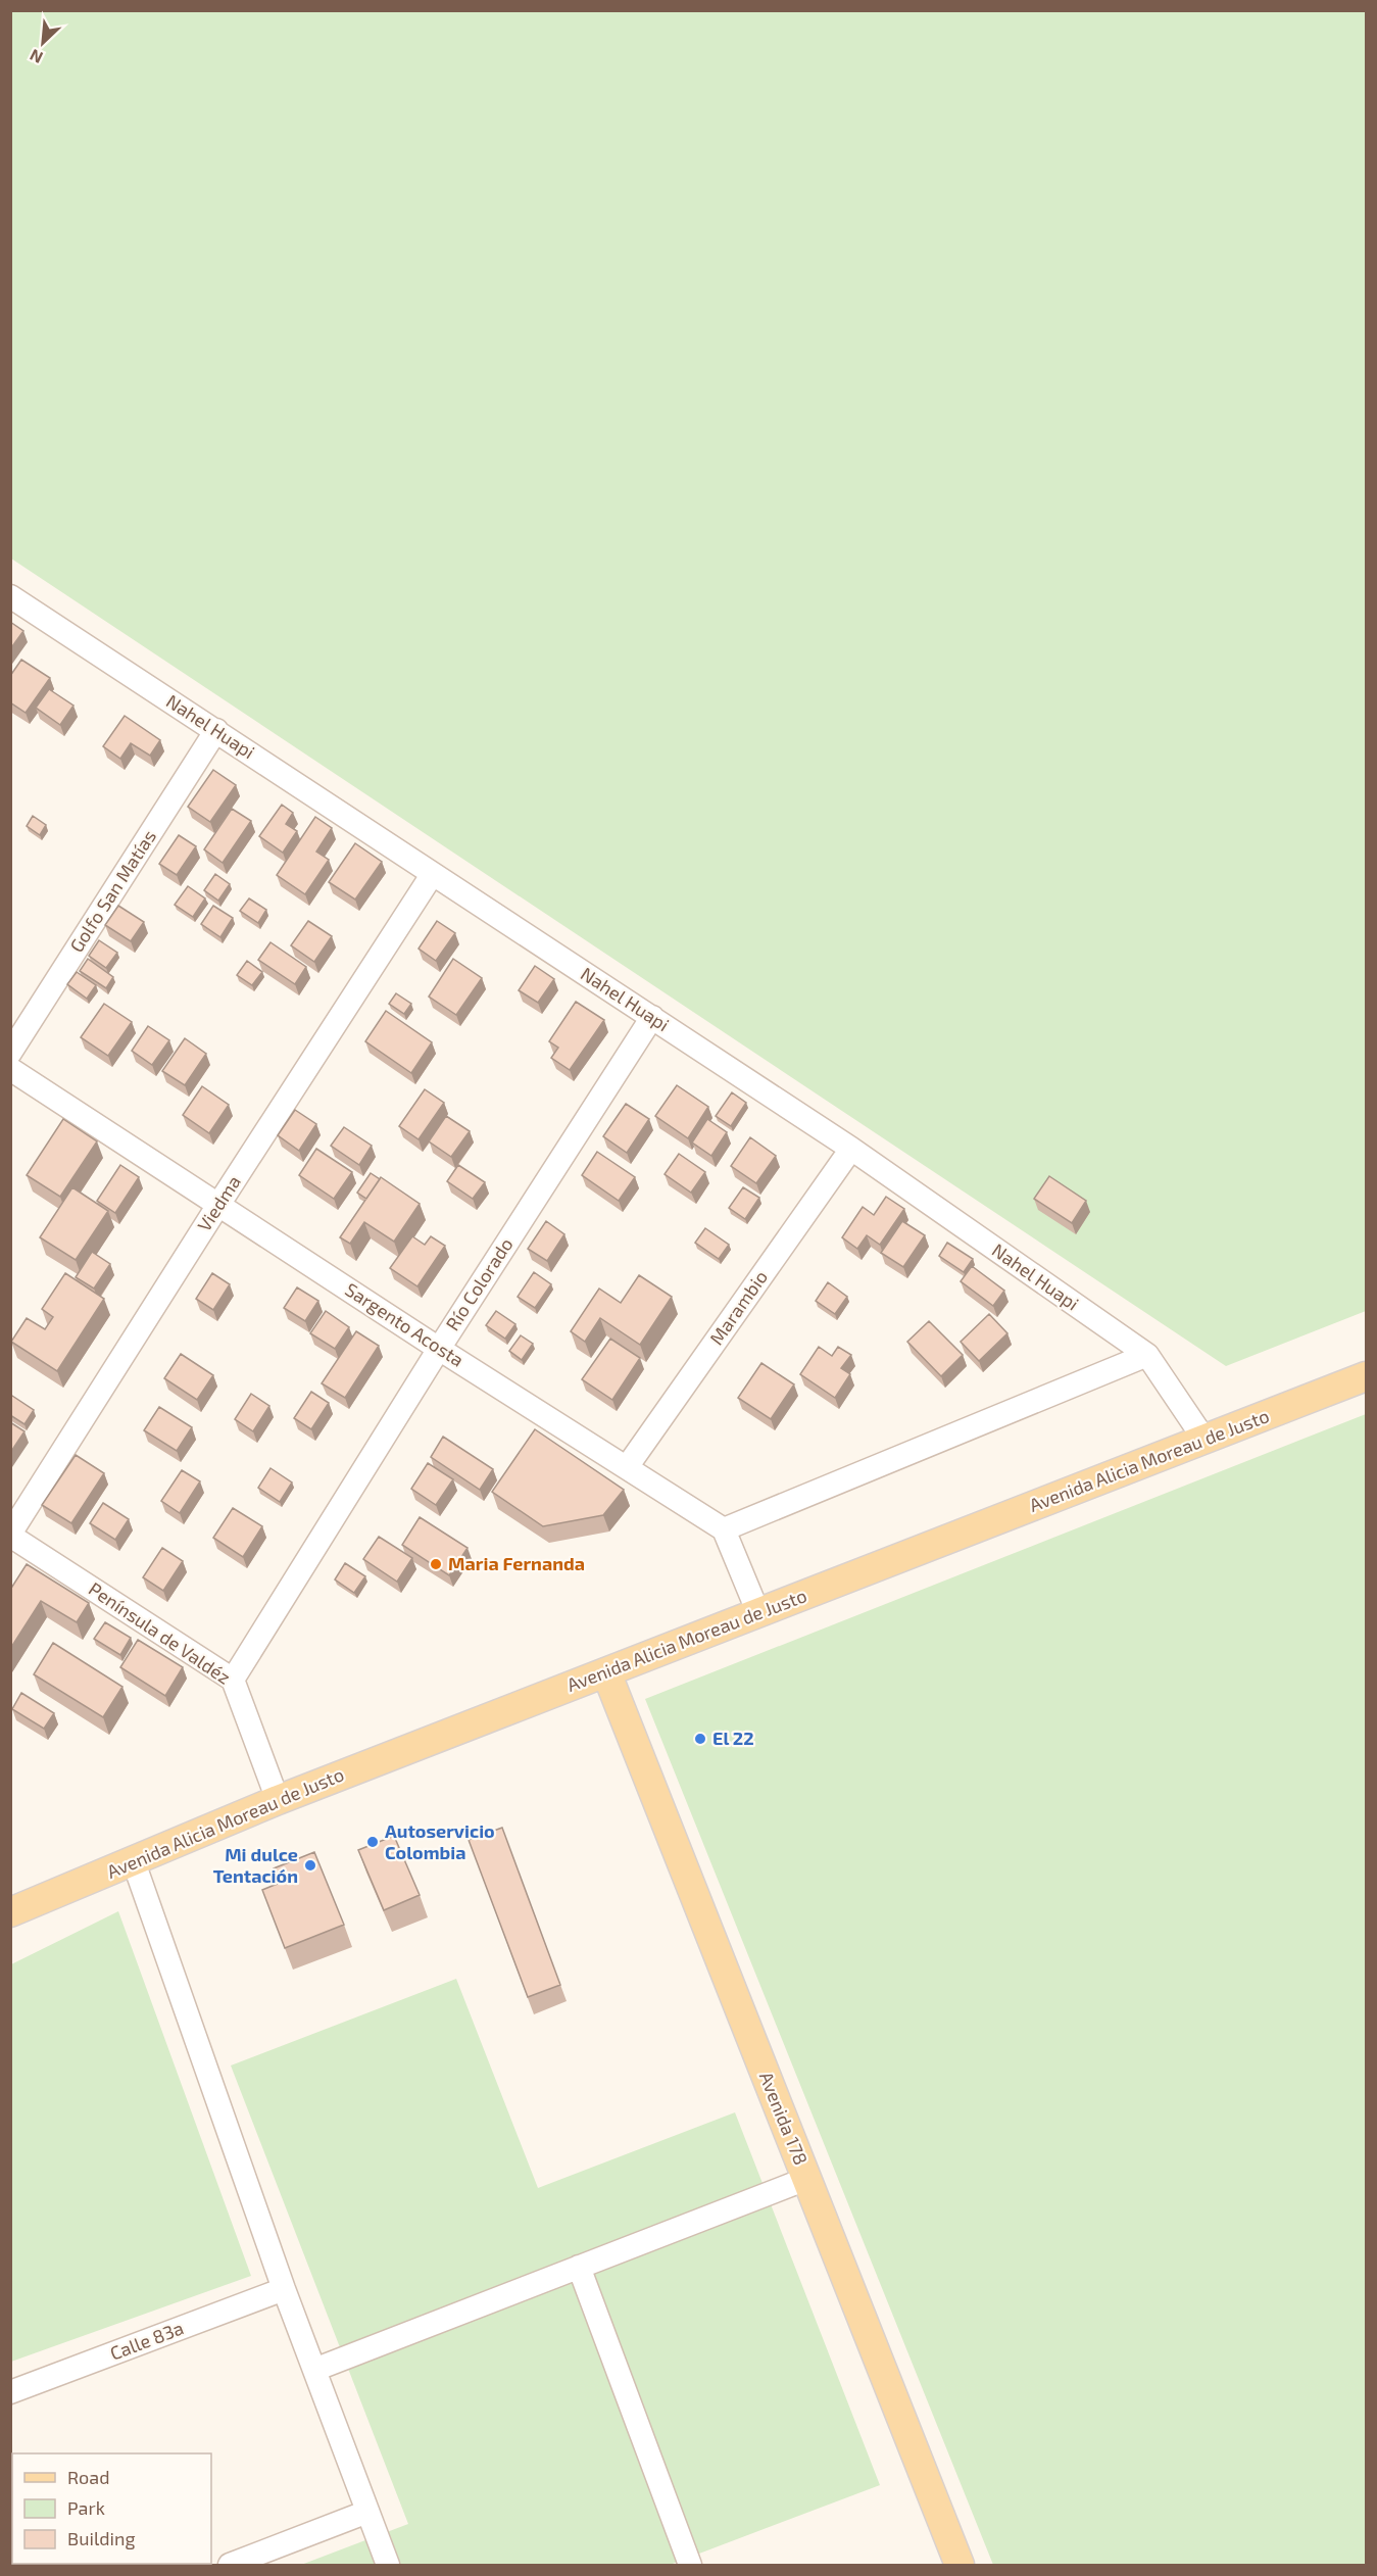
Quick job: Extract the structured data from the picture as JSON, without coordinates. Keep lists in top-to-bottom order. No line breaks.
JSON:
{"streets":{"main road":["Avenida Alicia Moreau de Justo","Avenida 178"],"street":["Nahel Huapi","Golfo San Matías","Viedma","Río Colorado","Marambio","Sargento Acosta","Península de Valdéz","Calle 83a"]},"crossings":[["Nahel Huapi","Golfo San Matías"],["Nahel Huapi","Viedma"],["Nahel Huapi","Río Colorado"],["Nahel Huapi","Marambio"],["Nahel Huapi","Avenida Alicia Moreau de Justo"],["Viedma","Sargento Acosta"],["Viedma","Península de Valdéz"],["Río Colorado","Sargento Acosta"],["Río Colorado","Península de Valdéz"],["Marambio","Sargento Acosta"],["Avenida Alicia Moreau de Justo","Península de Valdéz"],["Avenida Alicia Moreau de Justo","Avenida 178"]],"places":["Maria Fernanda","El 22","Autoservicio Colombia","Mi dulce Tentación"],"legend":["Road","Park","Building"],"north":"bottom left"}
